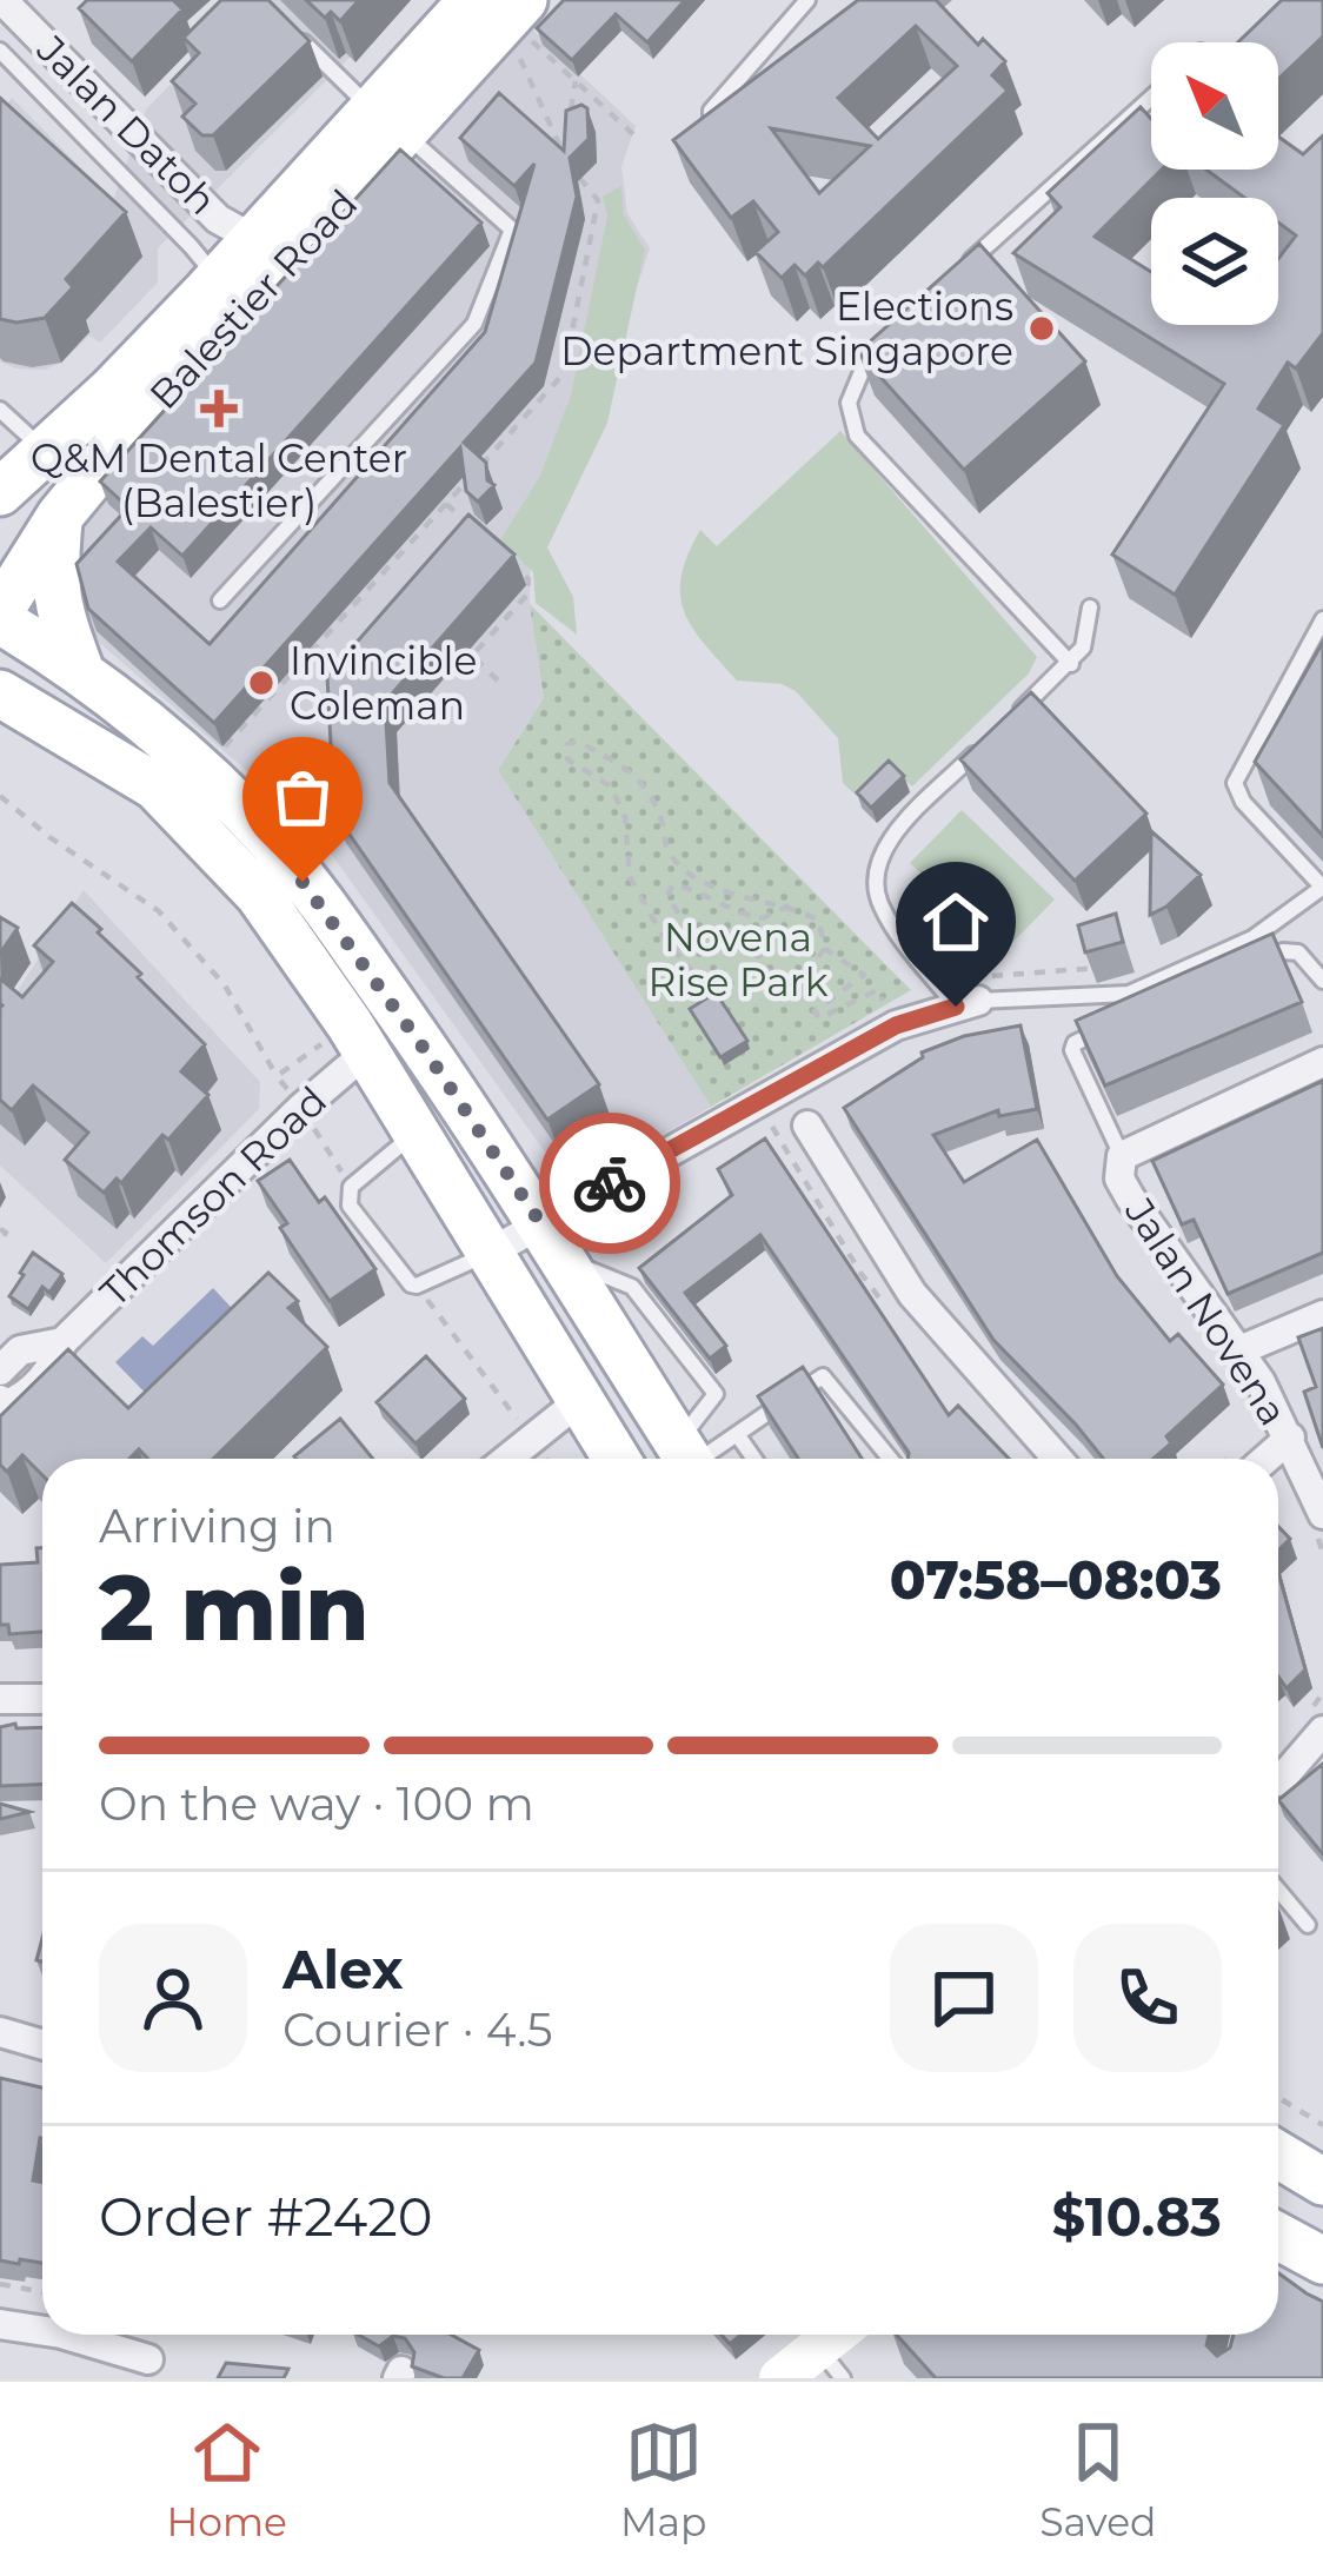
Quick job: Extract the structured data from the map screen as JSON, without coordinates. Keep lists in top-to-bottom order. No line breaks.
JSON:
{"streets":{"main road":["Balestier Road","Thomson Road"],"street":["Jalan Datoh","Jalan Novena"]},"crossings":[["Jalan Datoh","Balestier Road"]],"parks":["Novena Rise Park"],"places":{"other":["Elections Department Singapore","Invincible Coleman"],"health":["Q&M Dental Center (Balestier)"]},"north":"top left","page":{"heading":["2 min","Arriving in","07:58–08:03"],"panel":["Alex","Courier · 4.5","Order #2420","$10.83"],"bar":"On the way · 100 m","tabs":["Home","Map","Saved"]}}
